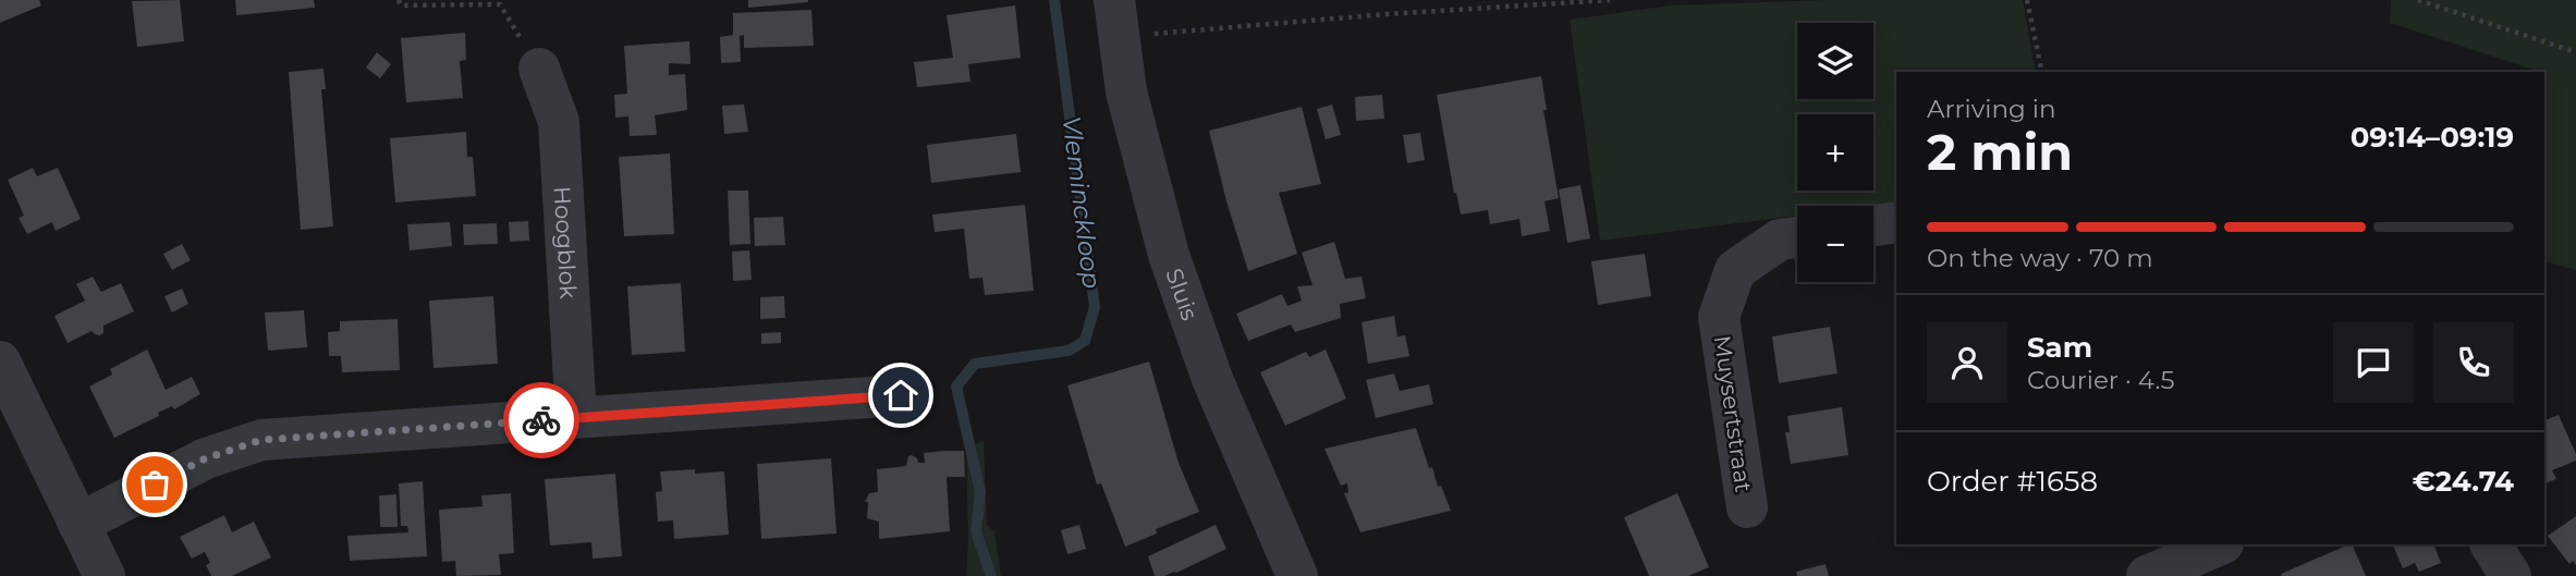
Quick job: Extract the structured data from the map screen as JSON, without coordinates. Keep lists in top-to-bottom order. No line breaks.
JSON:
{"streets":{"street":["Hoogblok","Sluis","Muysertstraat"]},"water":["Vleminckloop"],"page":{"map_buttons":["+","−"],"heading":["2 min","Arriving in","09:14–09:19"],"panel":["Sam","Courier · 4.5","Order #1658","€24.74"],"bar":"On the way · 70 m"}}
